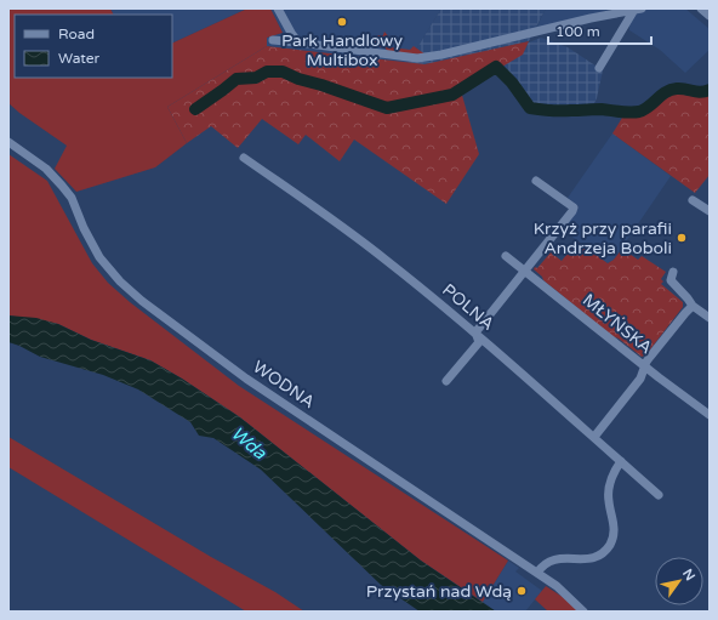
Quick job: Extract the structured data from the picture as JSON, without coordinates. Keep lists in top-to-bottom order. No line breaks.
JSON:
{"streets":{"street":["POLNA","MŁYŃSKA","WODNA"]},"water":["Wda"],"places":["Park Handlowy Multibox","Krzyż przy parafii Andrzeja Boboli","Przystań nad Wdą"],"legend":["Road","Water"],"scale_bar":"100 m","north":"top right"}
